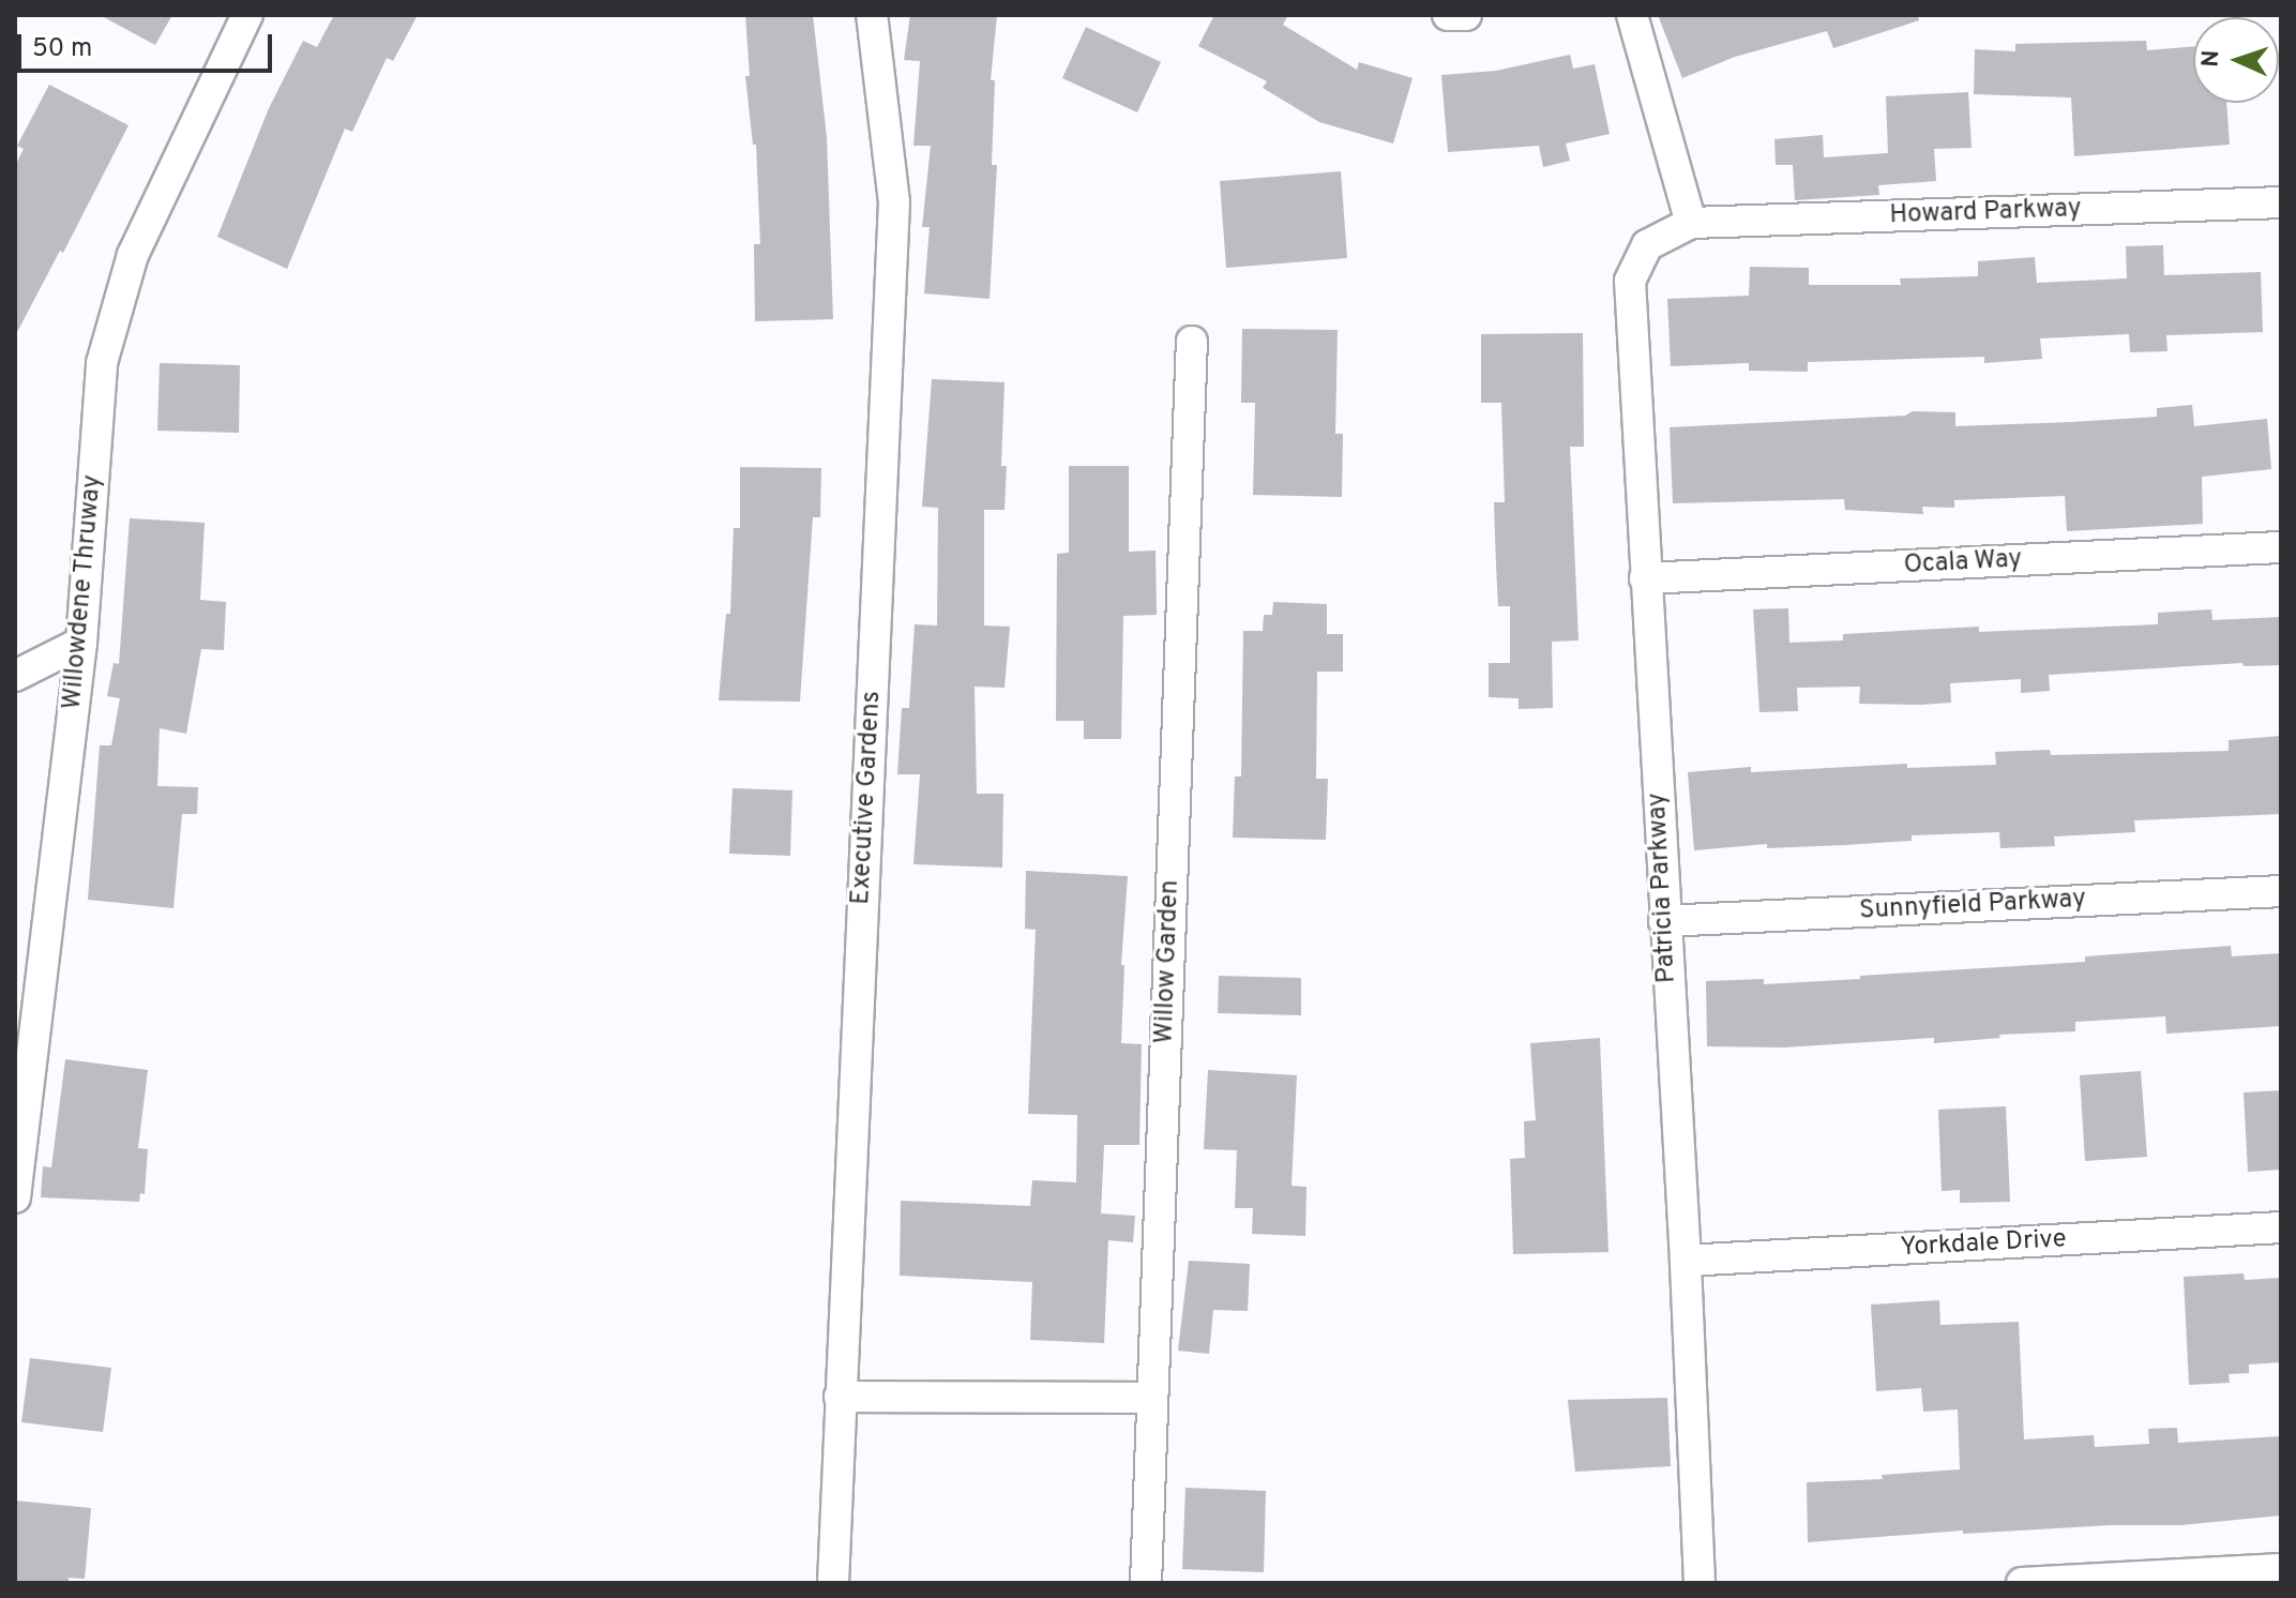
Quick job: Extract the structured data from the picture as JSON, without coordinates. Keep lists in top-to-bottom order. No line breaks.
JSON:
{"streets":{"street":["Howard Parkway","Ocala Way","Willowdene Thruway","Executive Gardens","Patricia Parkway","Sunnyfield Parkway","Willow Garden","Yorkdale Drive"]},"crossings":[["Howard Parkway","Patricia Parkway"],["Ocala Way","Patricia Parkway"],["Patricia Parkway","Sunnyfield Parkway"],["Patricia Parkway","Yorkdale Drive"]],"scale_bar":"50 m","north":"left"}
